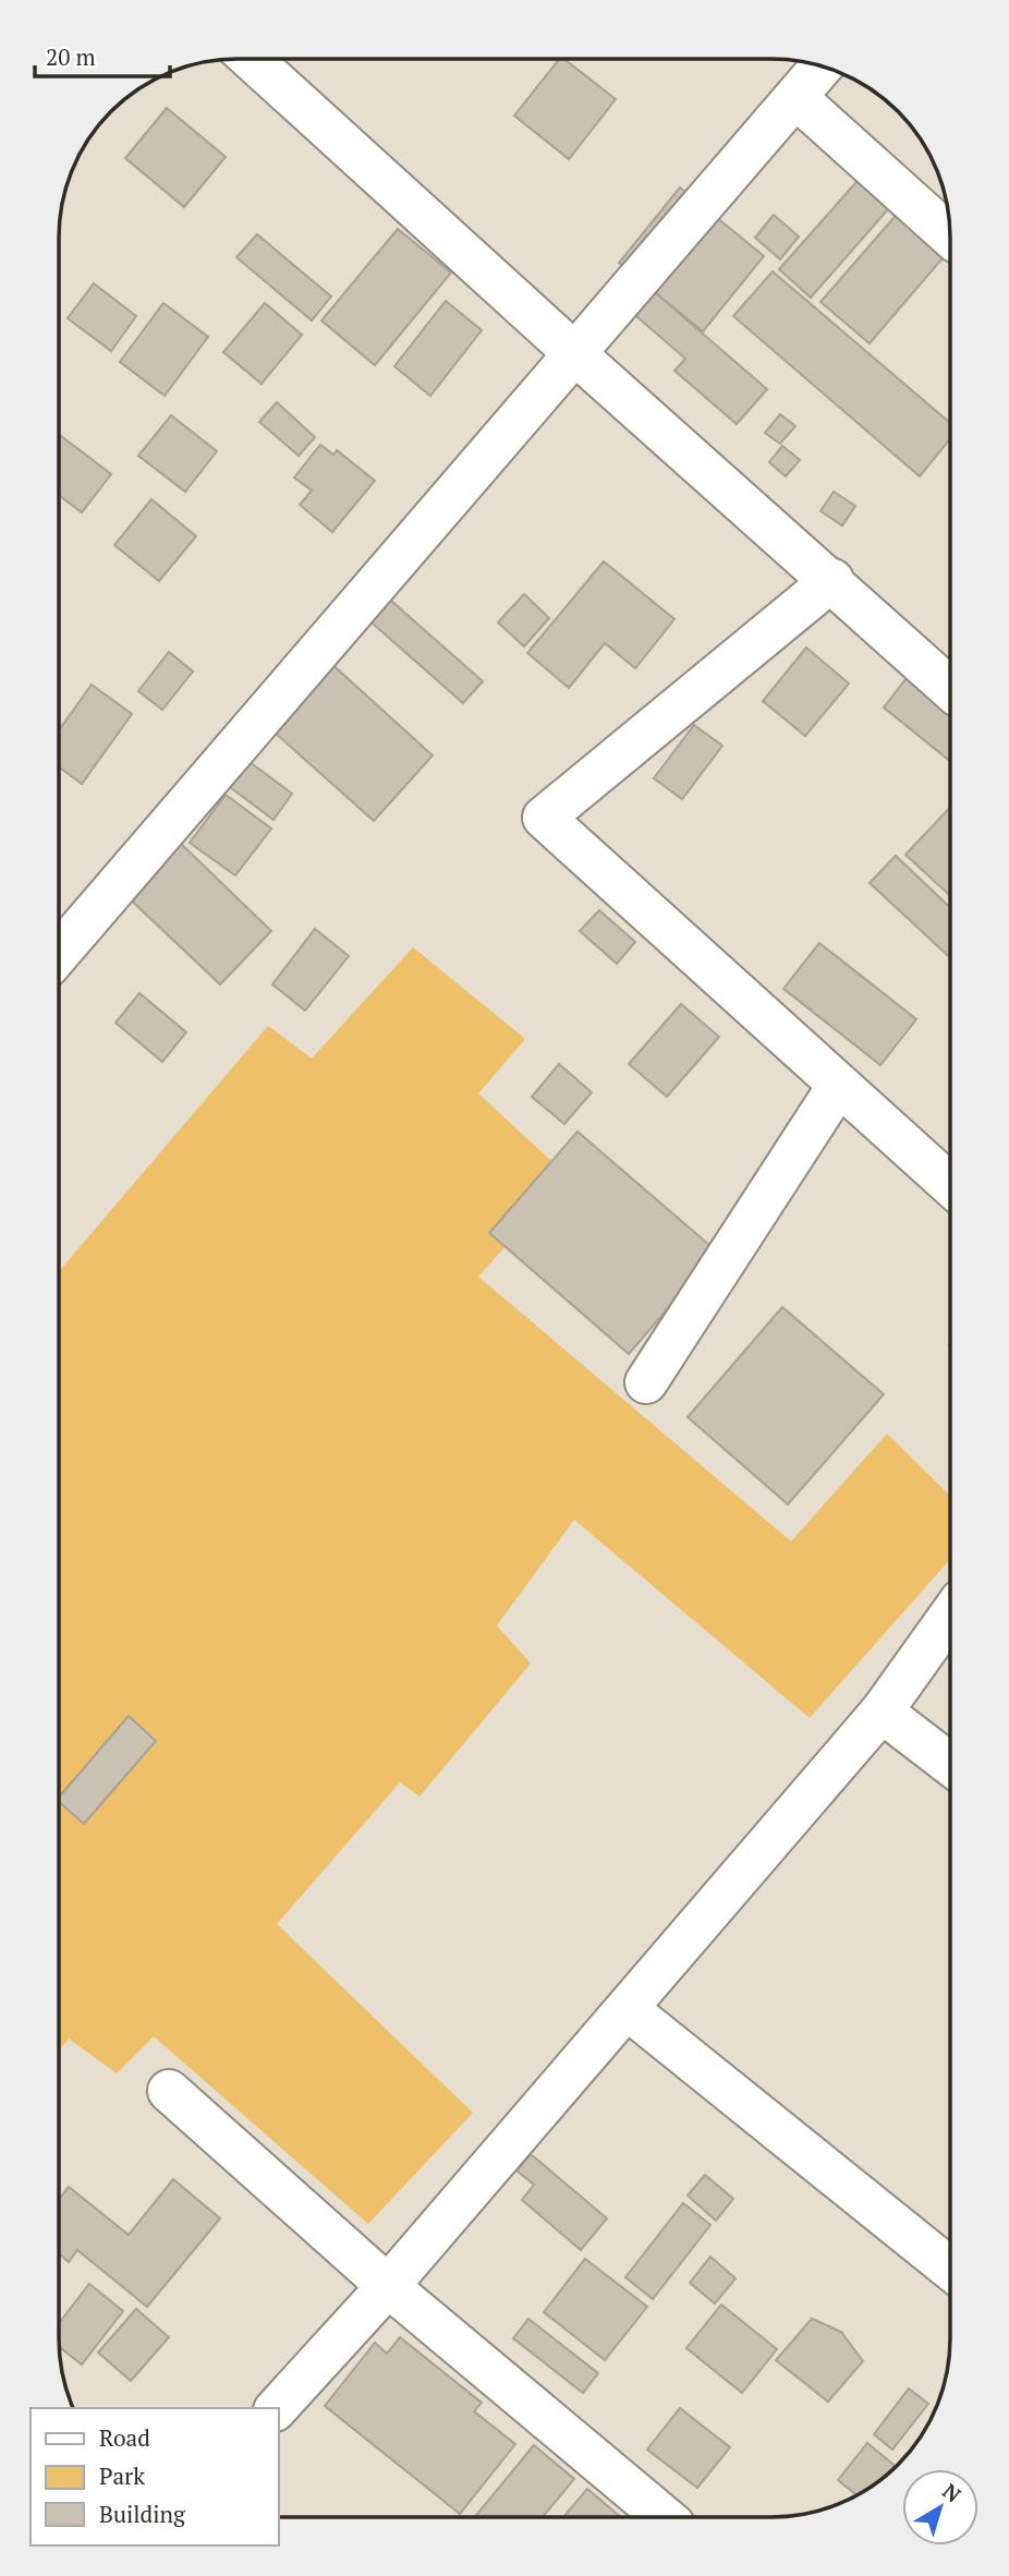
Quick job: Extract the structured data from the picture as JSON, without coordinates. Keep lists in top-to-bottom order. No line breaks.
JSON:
{"legend":["Road","Park","Building"],"scale_bar":"20 m","north":"top right"}
